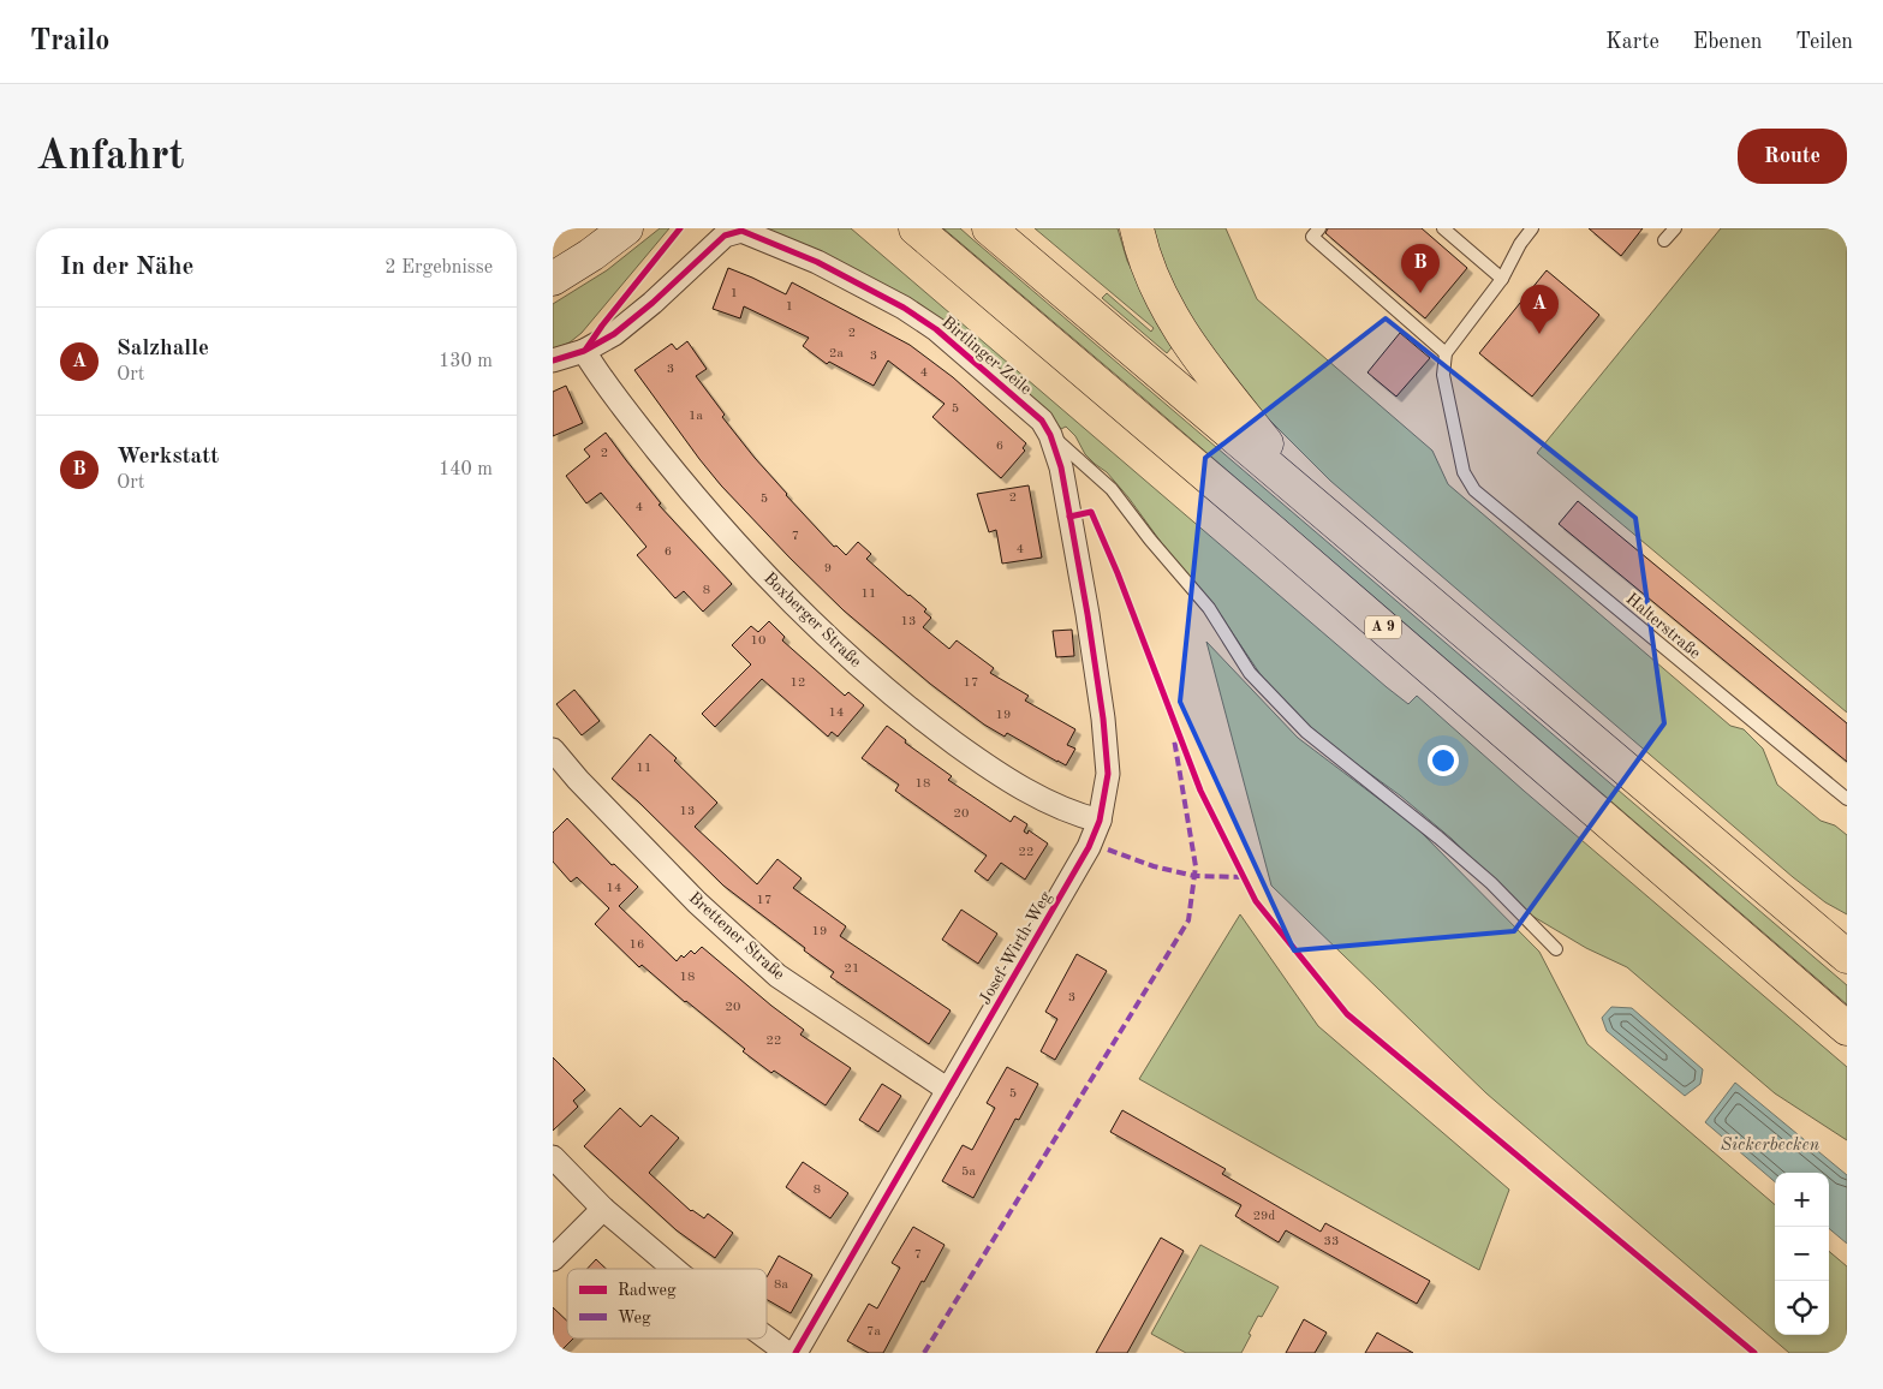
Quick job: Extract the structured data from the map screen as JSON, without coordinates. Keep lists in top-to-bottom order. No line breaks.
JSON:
{"streets":{"highway":["A 9"],"street":["Birtlinger Zeile","Boxberger Straße","Brettener Straße","Josef-Wirth-Weg"],"lane":["Halterstraße"]},"crossings":[["Birtlinger Zeile","Boxberger Straße"],["Birtlinger Zeile","Josef-Wirth-Weg"],["Boxberger Straße","Josef-Wirth-Weg"],["Brettener Straße","Josef-Wirth-Weg"]],"water":["Sickerbecken"],"house_numbers":["1","1","2","2a","3","3","4","5","1a","6","2","2","5","4","7","4","6","9","8","11","13","10","12","17","14","19","11","18","13","20","22","14","17","19","16","21","18","3","20","22","5","5a","8","29d","33","7","8a","7a"],"legend":["Radweg","Weg"],"page":{"header":"Trailo","nav":["Karte","Ebenen","Teilen"],"buttons":"Route","title":"Anfahrt","heading":["In der Nähe","2 Ergebnisse"],"pins":["B","A"],"list":[{"mark":"A","name":"Salzhalle","note":"Ort","value":"130 m"},{"mark":"B","name":"Werkstatt","note":"Ort","value":"140 m"}],"map_buttons":["+","−"]}}
